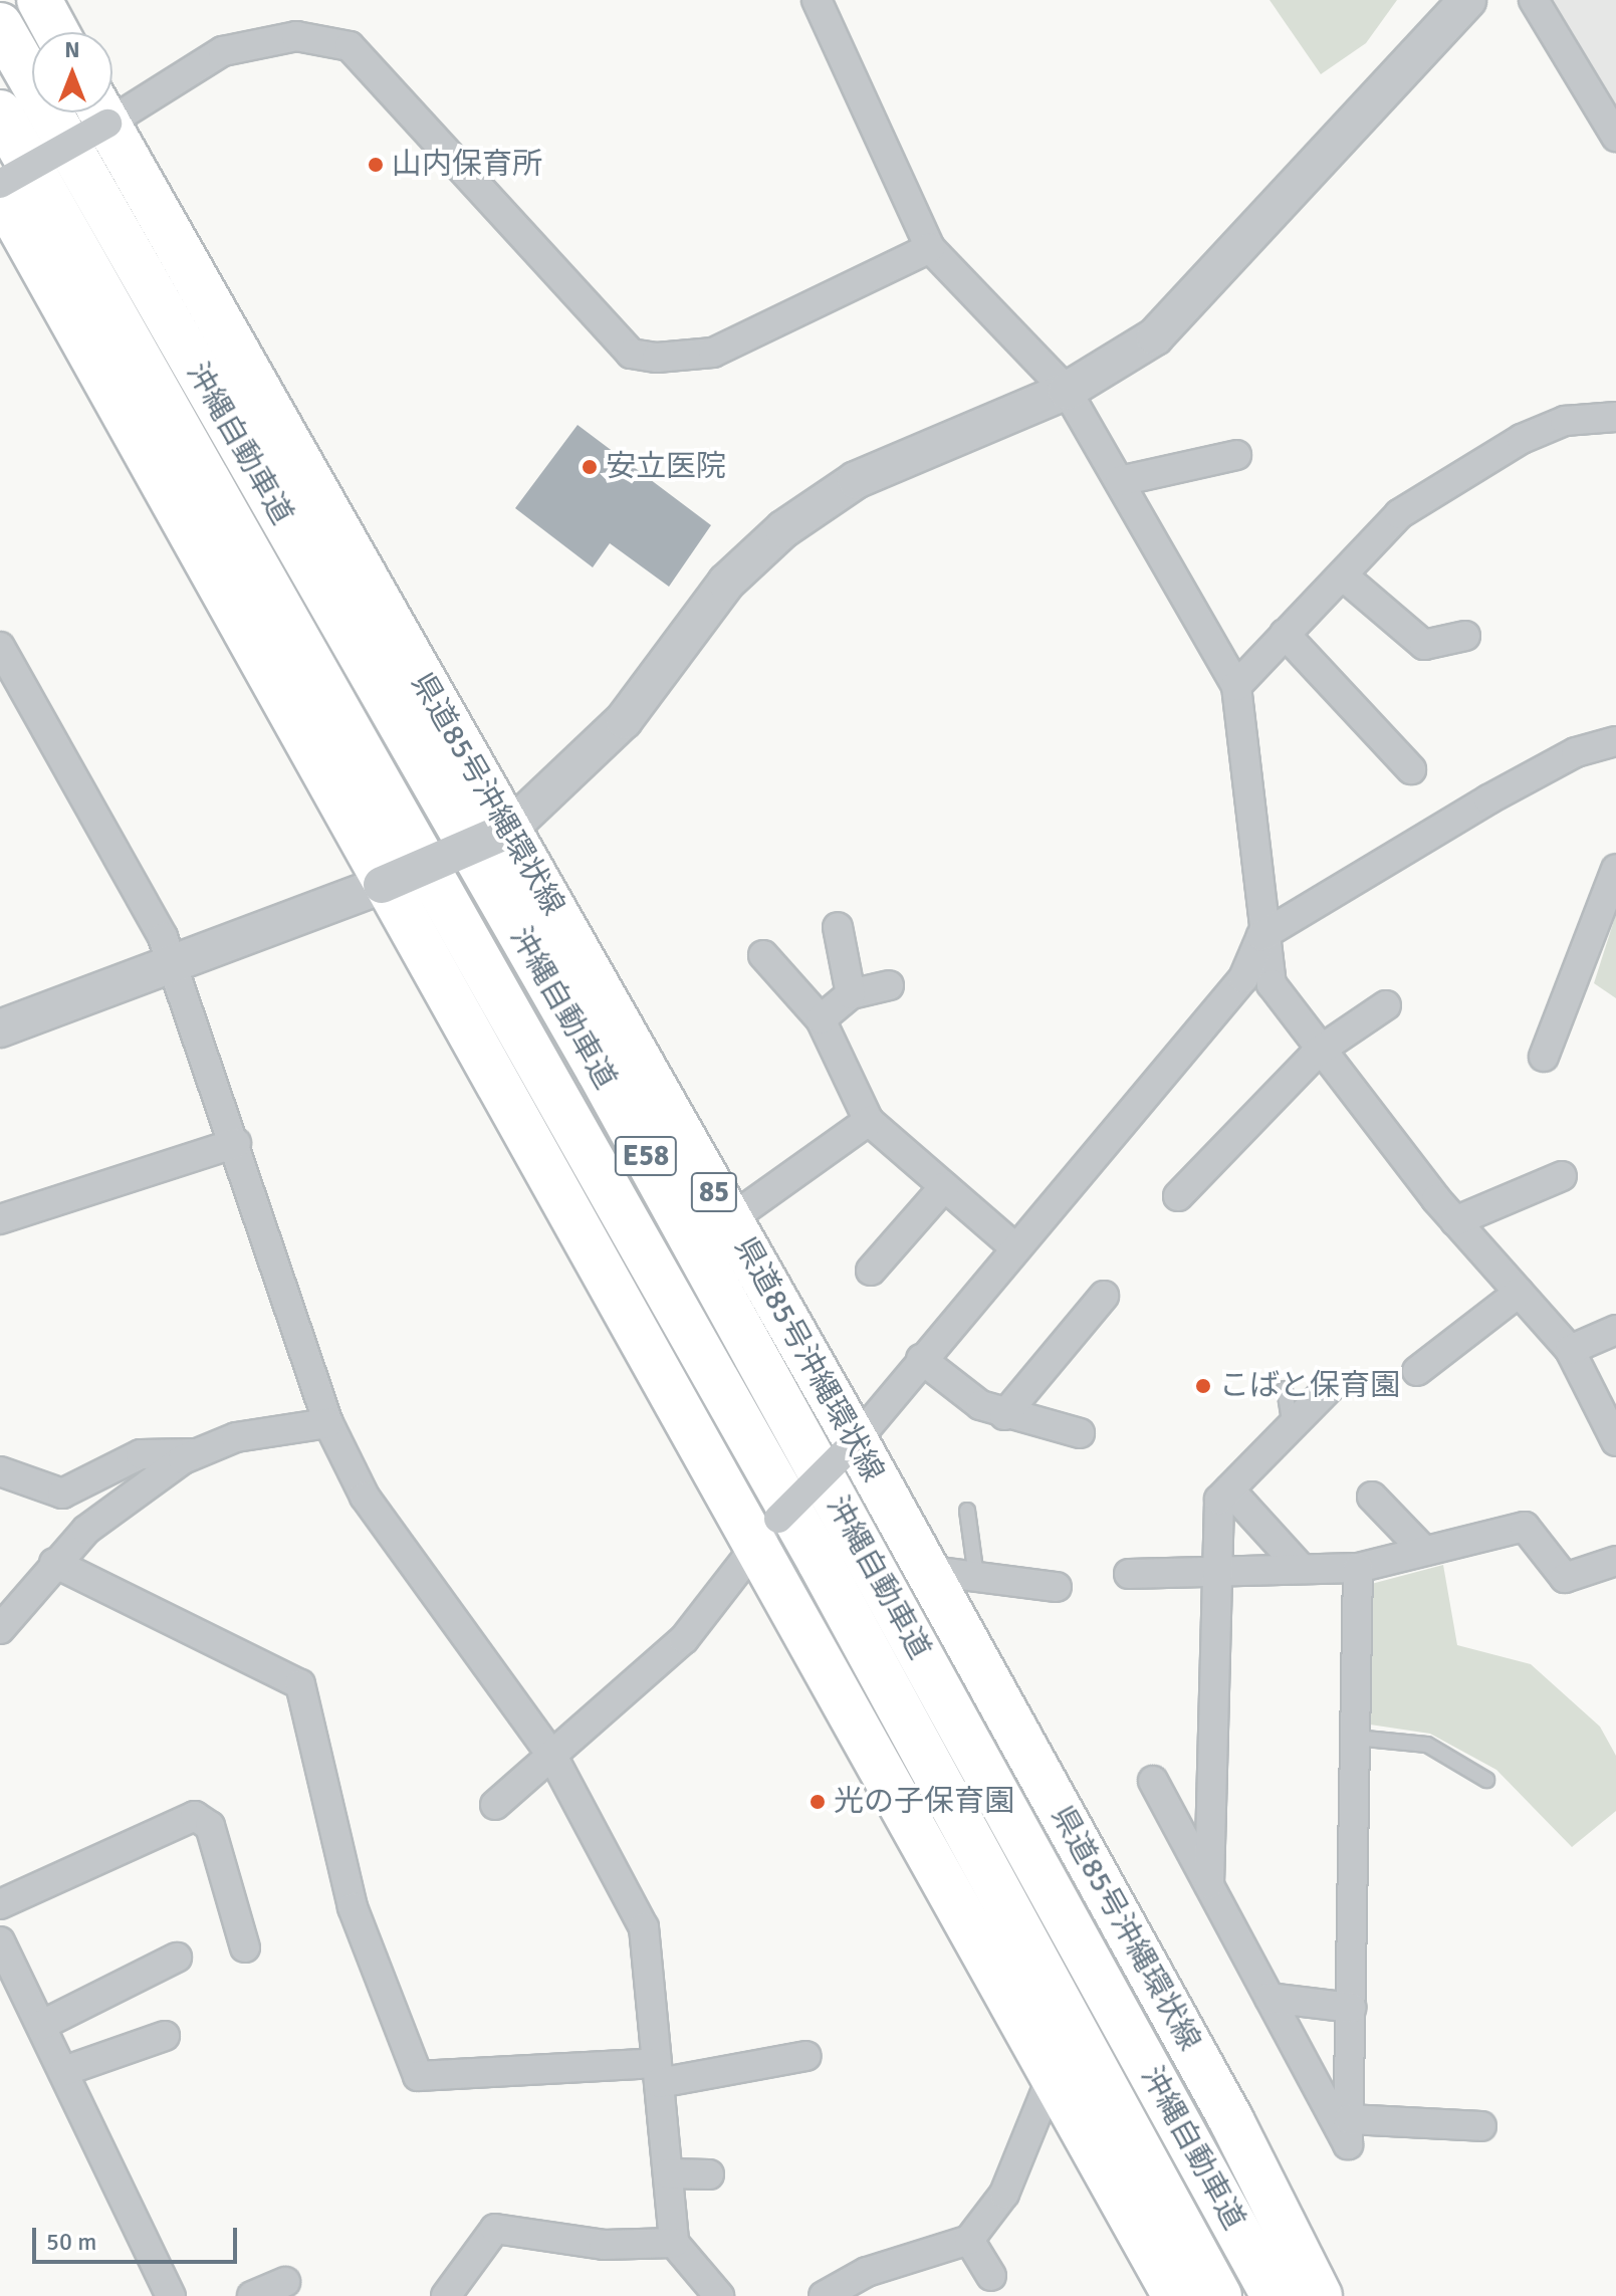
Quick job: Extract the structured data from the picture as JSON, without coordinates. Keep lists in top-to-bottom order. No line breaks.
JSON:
{"streets":{"main road":["沖縄自動車道","県道85号沖縄環状線","E58","85"]},"places":["山内保育所","安立医院","こばと保育園","光の子保育園"],"scale_bar":"50 m","north":"top"}
